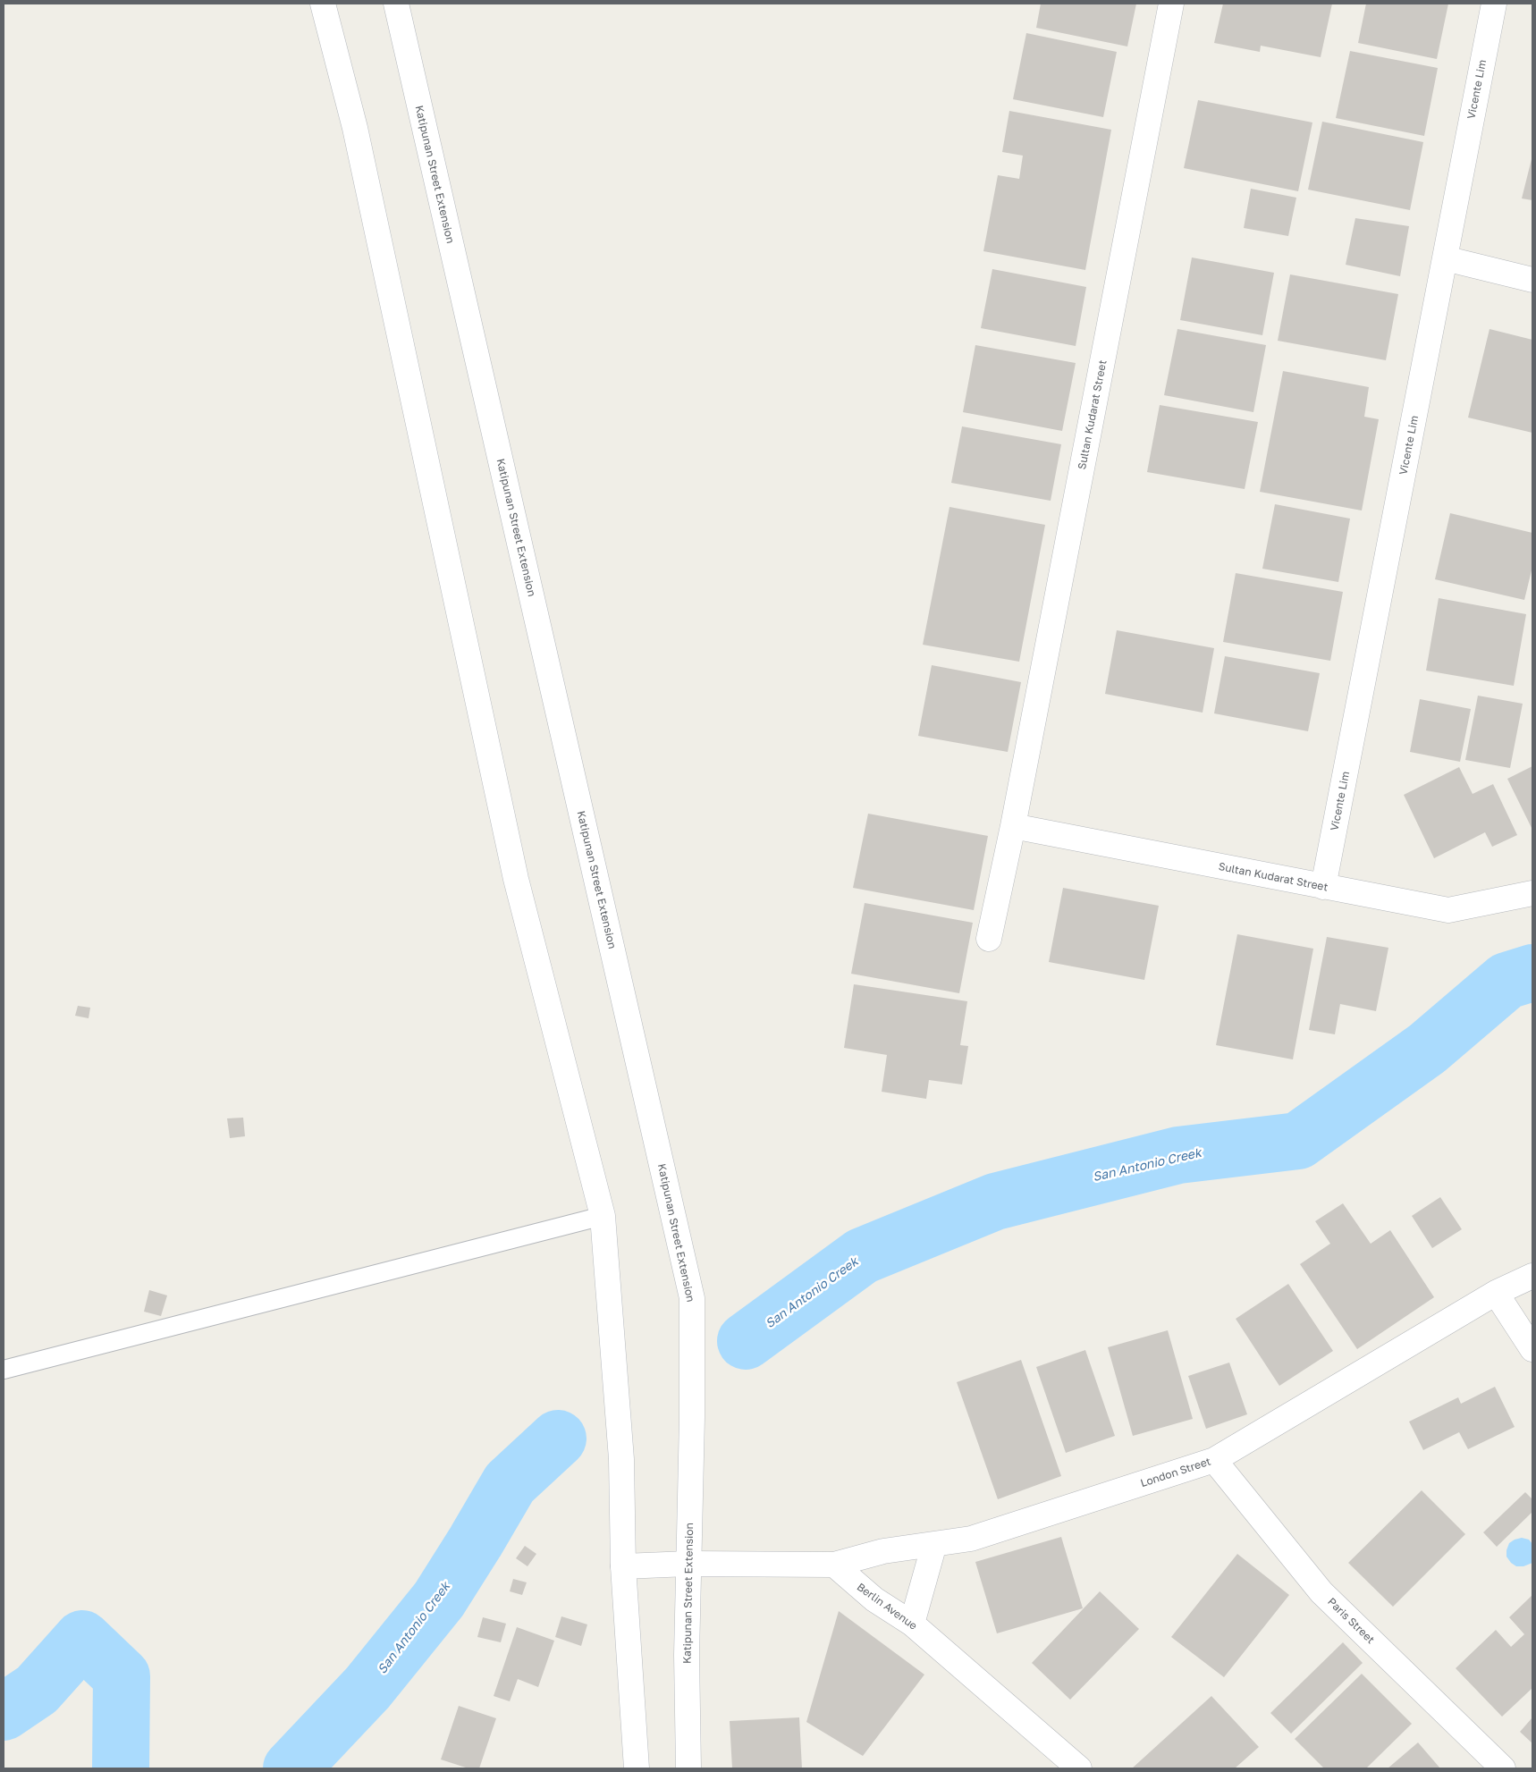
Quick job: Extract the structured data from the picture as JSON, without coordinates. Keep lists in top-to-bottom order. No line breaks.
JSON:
{"streets":{"street":["Vicente Lim","Katipunan Street Extension","Sultan Kudarat Street","London Street","Berlin Avenue","Paris Street"]},"crossings":[["Vicente Lim","Sultan Kudarat Street"],["London Street","Berlin Avenue"],["London Street","Paris Street"]],"water":["San Antonio Creek"]}
